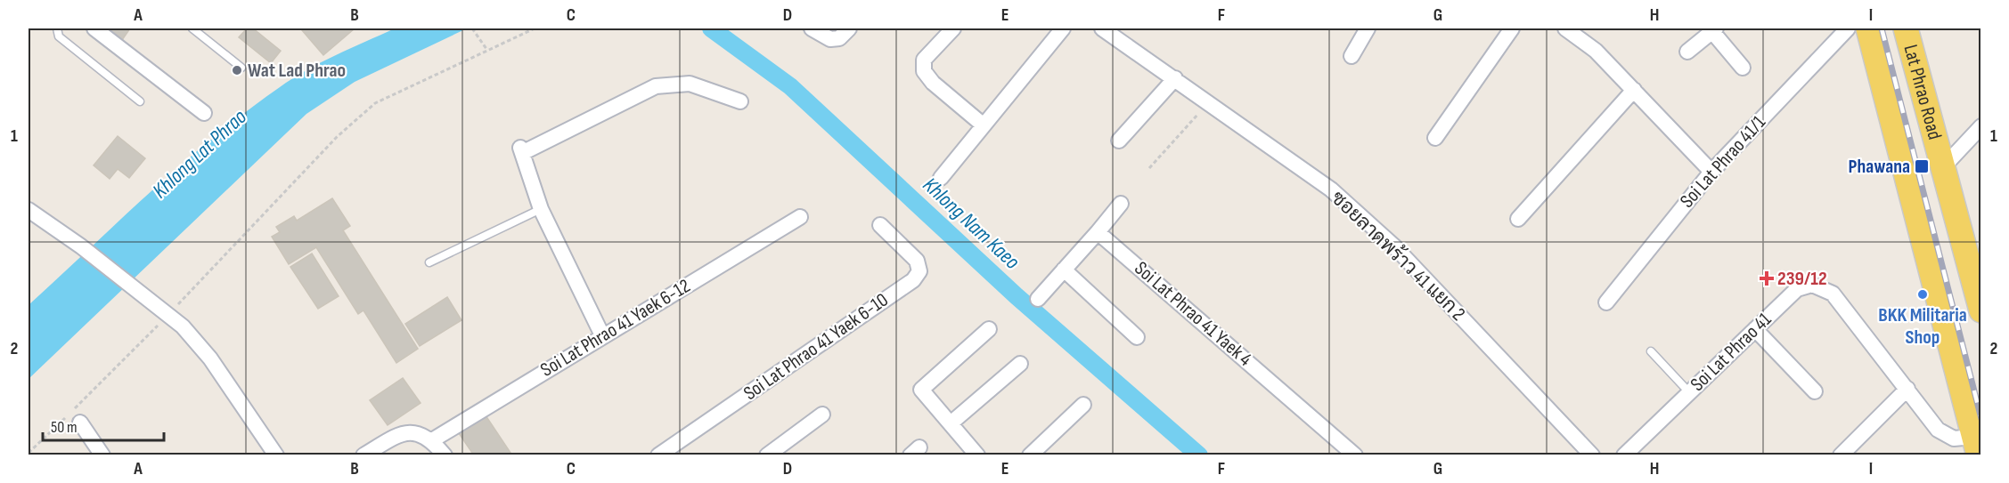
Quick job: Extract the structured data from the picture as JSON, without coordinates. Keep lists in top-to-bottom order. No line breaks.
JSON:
{"streets":{"main road":["Lat Phrao Road"],"street":["Soi Lat Phrao 41/1","ซอยลาดพร้าว 41 แยก 2","Soi Lat Phrao 41 Yaek 4","Soi Lat Phrao 41 Yaek 6-12","Soi Lat Phrao 41 Yaek 6-10","Soi Lat Phrao 41"]},"crossings":[["Lat Phrao Road","Soi Lat Phrao 41"]],"water":["Khlong Lat Phrao","Khlong Nam Kaeo"],"places":{"other":["Wat Lad Phrao","BKK Militaria Shop"],"transit":["Phawana"],"health":["239/12"]},"scale_bar":"50 m","grid":{"columns":["A","B","C","D","E","F","G","H","I"],"rows":["1","2"]}}
